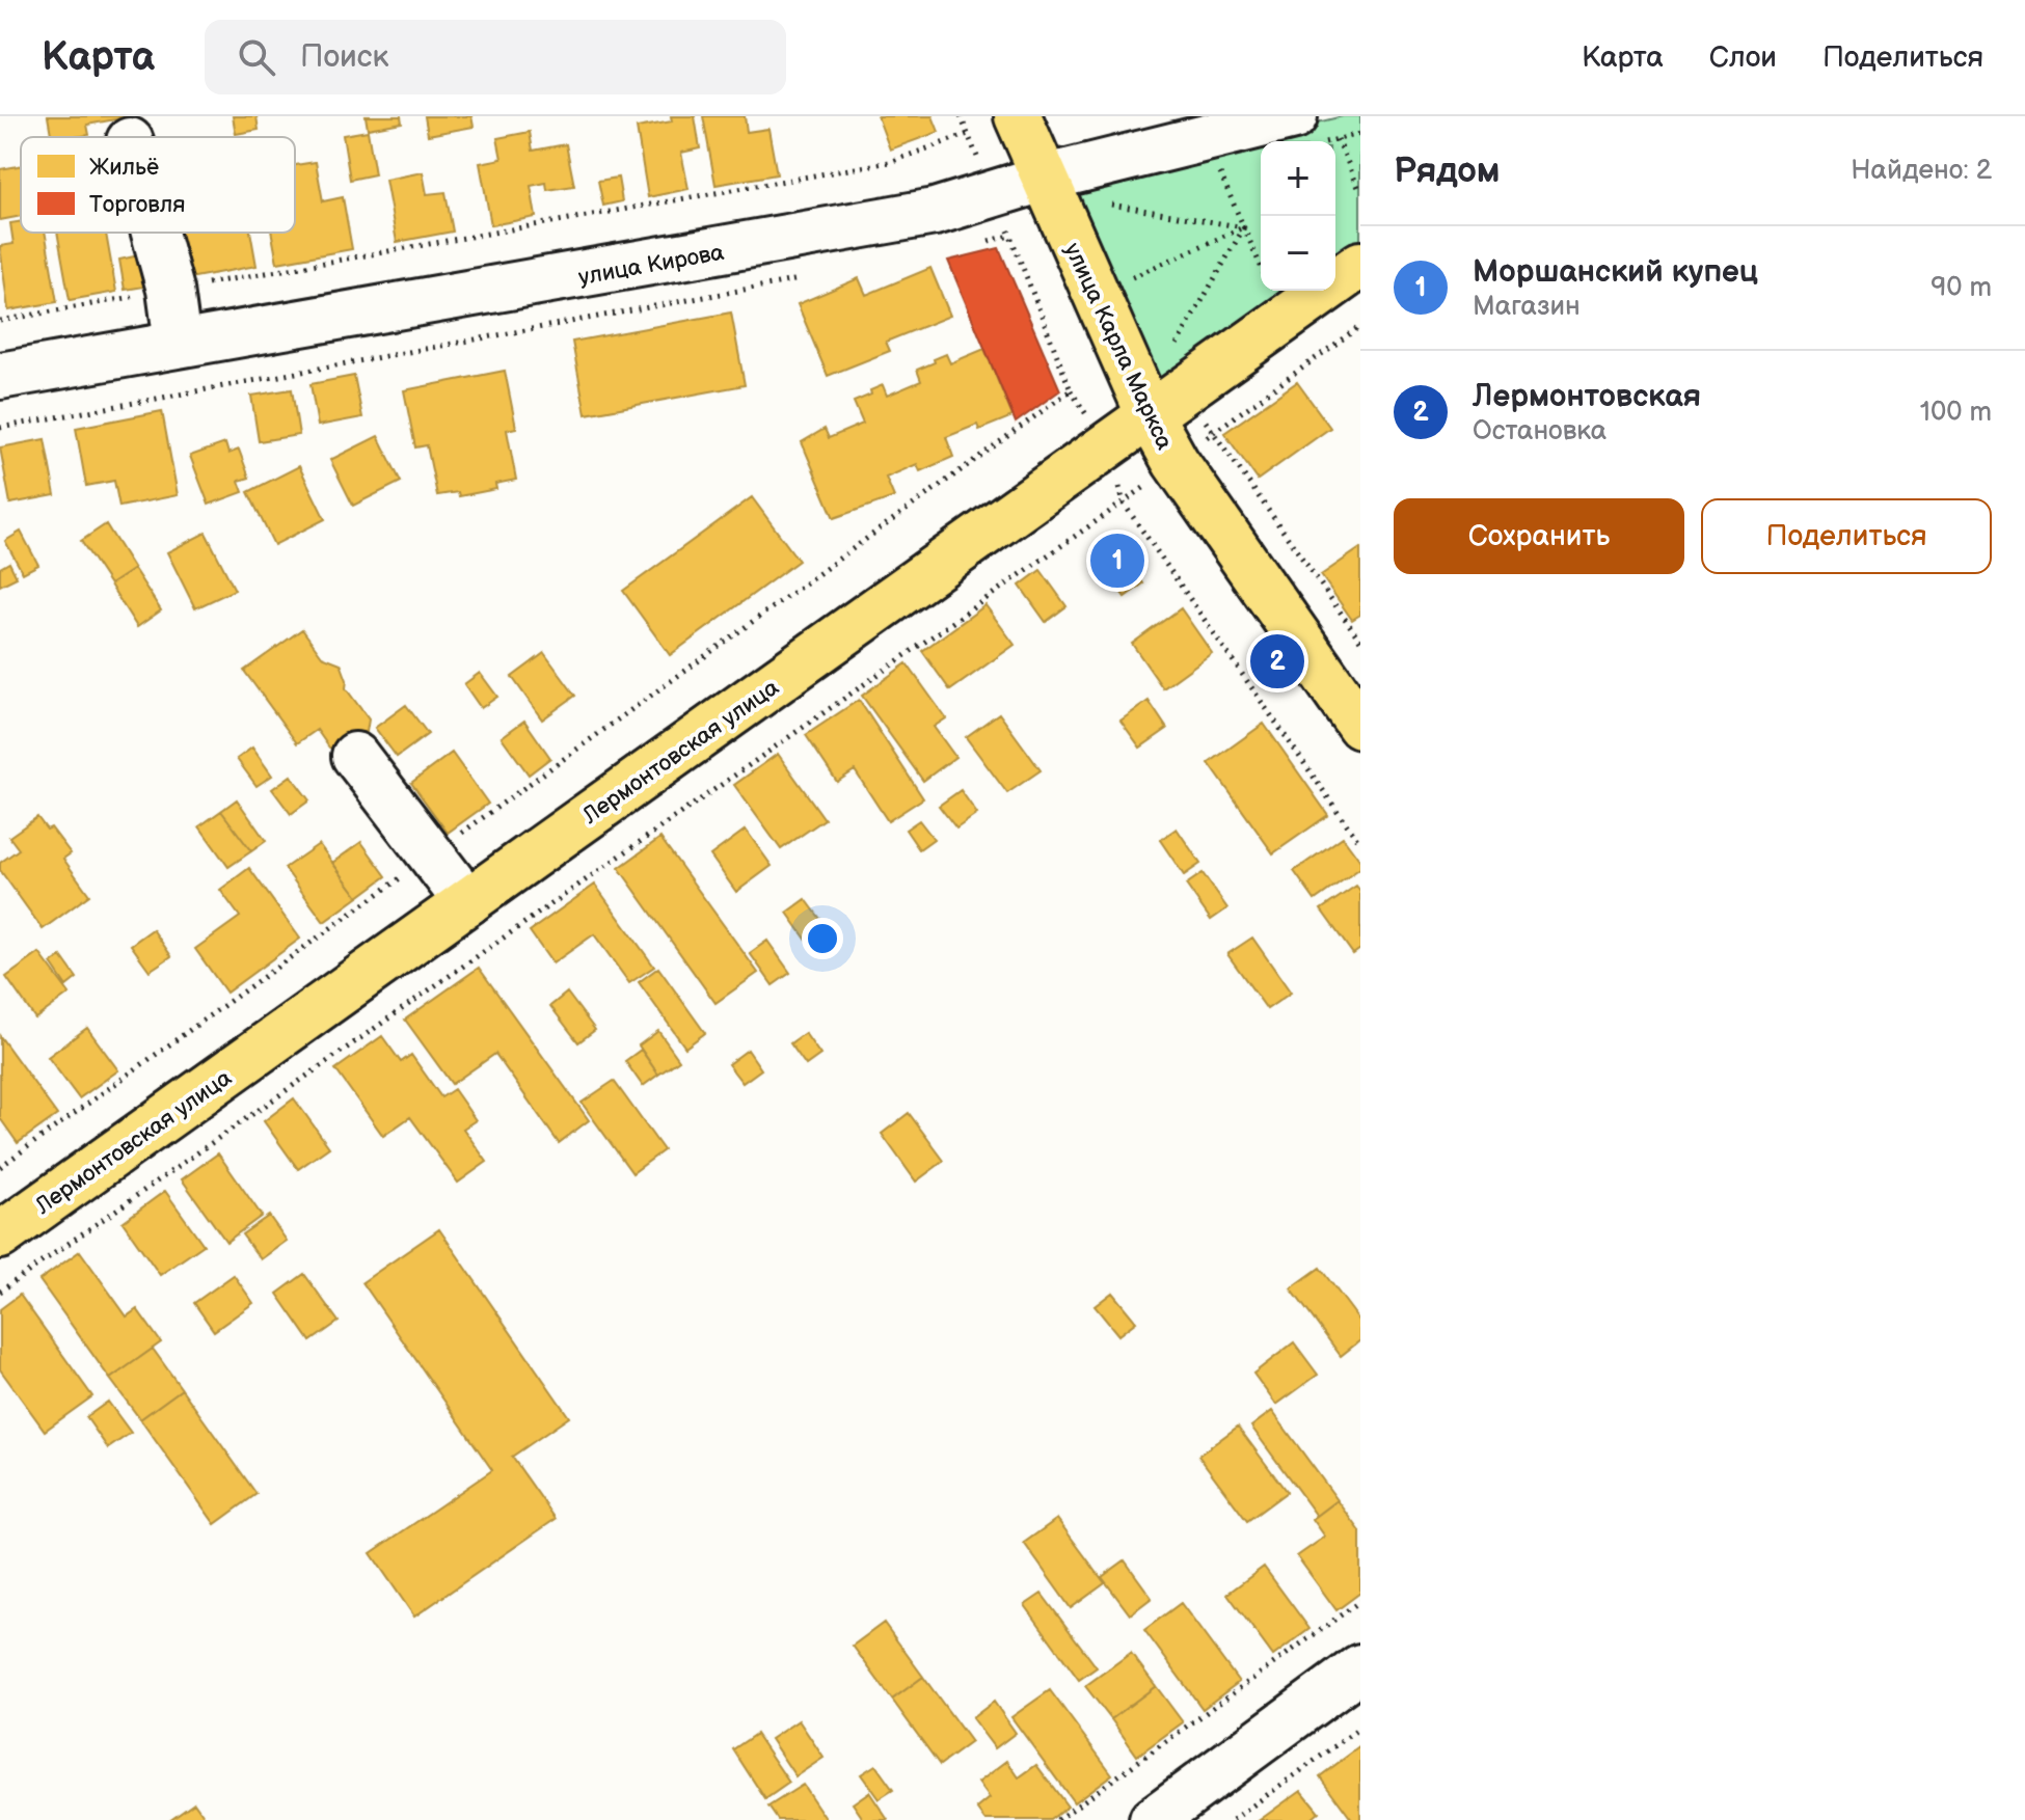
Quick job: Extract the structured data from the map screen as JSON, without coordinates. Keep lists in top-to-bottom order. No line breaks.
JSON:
{"streets":{"main road":["улица Карла Маркса","Лермонтовская улица"],"street":["улица Кирова"]},"crossings":[["улица Кирова","улица Карла Маркса"],["улица Карла Маркса","Лермонтовская улица"]],"legend":["Жильё","Торговля"],"page":{"header":"Карта","search":"Поиск","nav":["Карта","Слои","Поделиться"],"heading":["Рядом","Найдено: 2"],"map_buttons":["+","−"],"list":[{"mark":"1","name":"Моршанский купец","note":"Магазин","value":"90 m"},{"mark":"2","name":"Лермонтовская","note":"Остановка","value":"100 m"}],"buttons":["Сохранить","Поделиться"],"pins":["1","2"]}}
